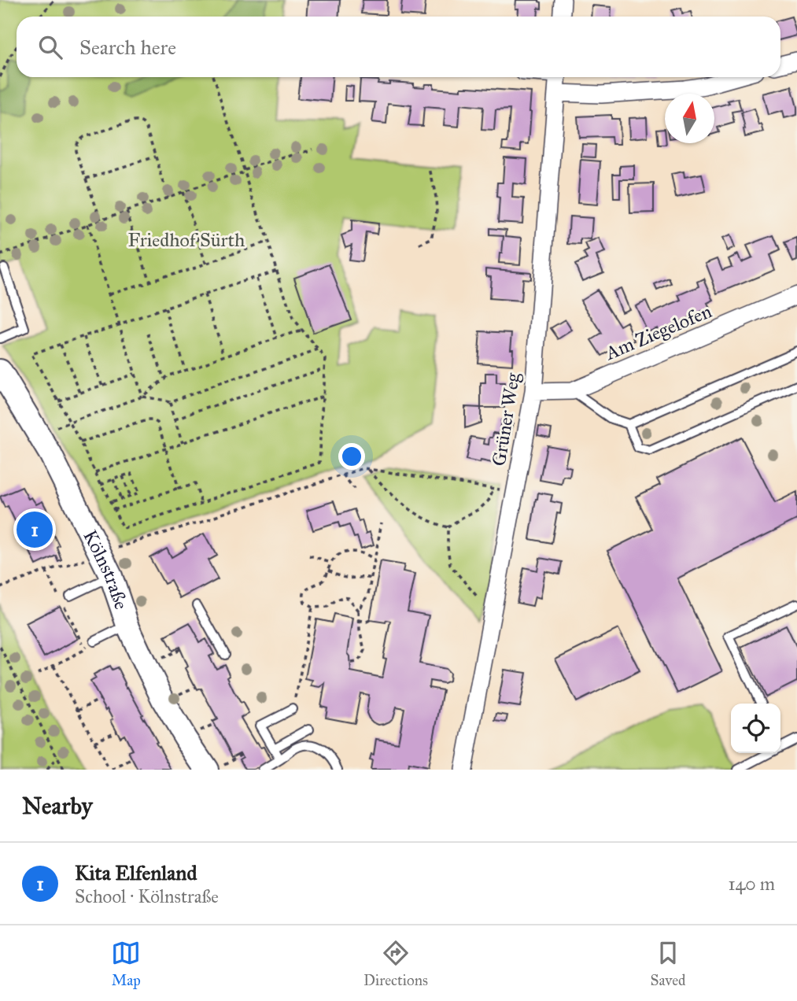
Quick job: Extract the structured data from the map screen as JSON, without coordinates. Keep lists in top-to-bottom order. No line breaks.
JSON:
{"streets":{"street":["Am Ziegelofen","Grüner Weg","Kölnstraße"]},"crossings":[["Am Ziegelofen","Grüner Weg"]],"parks":["Friedhof Sürth"],"north":"top","page":{"search":"Search here","pins":"1","heading":"Nearby","list":[{"mark":"1","name":"Kita Elfenland","note":"School · Kölnstraße","value":"140 m"}],"nav":["Map","Directions","Saved"]}}
